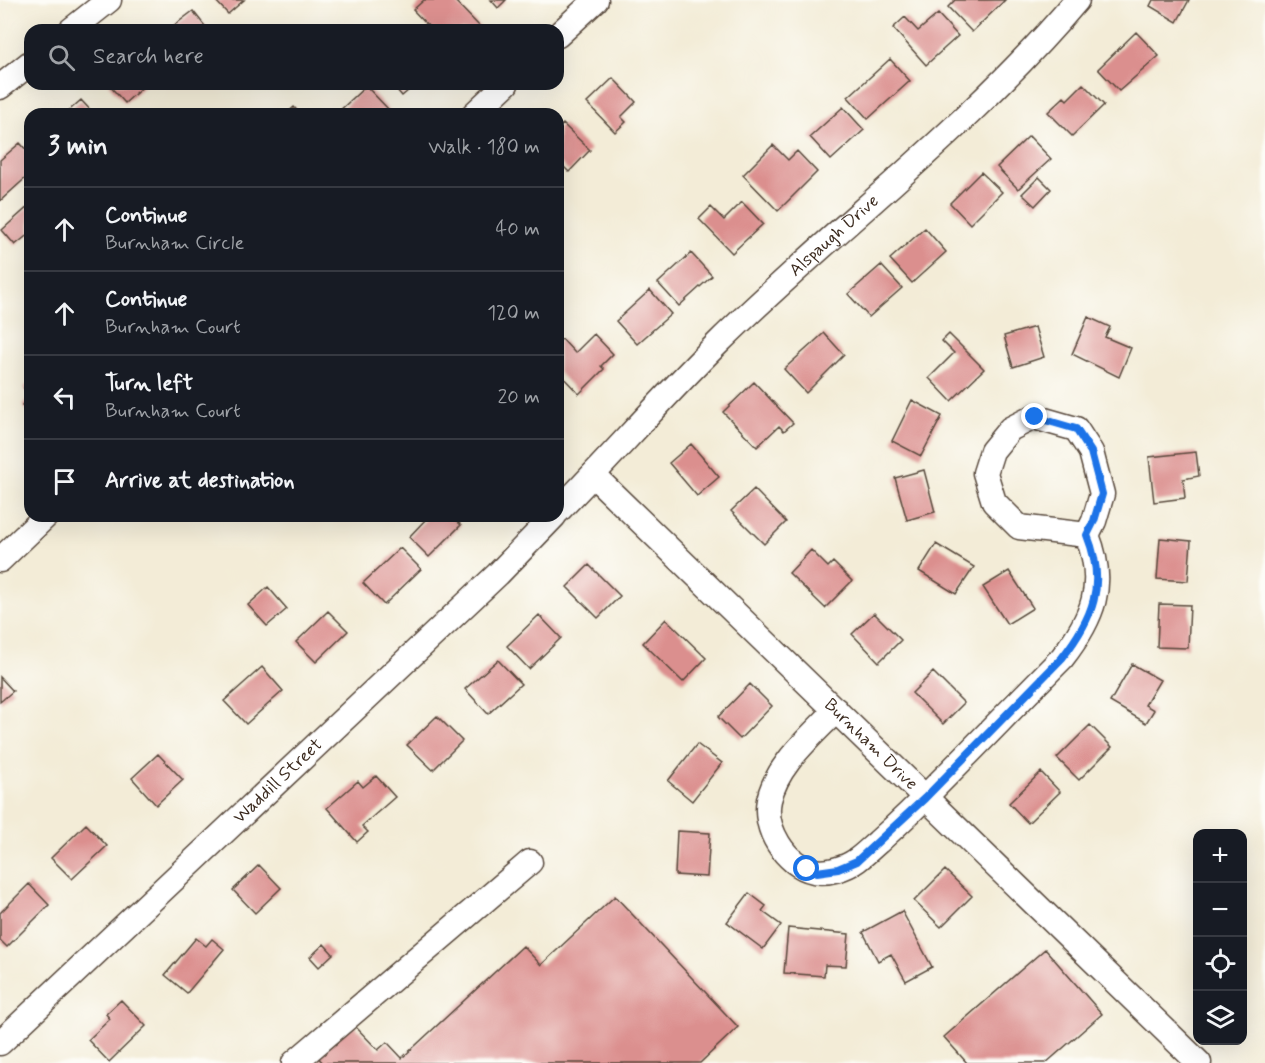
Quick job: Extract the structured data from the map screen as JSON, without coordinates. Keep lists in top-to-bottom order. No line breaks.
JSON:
{"streets":{"street":["Alspaugh Drive","Burnham Drive","Waddill Street"]},"crossings":[["Alspaugh Drive","Burnham Drive"]],"page":{"search":"Search here","heading":["3 min","Walk · 180 m"],"list":[["Continue","Burnham Circle","40 m"],["Continue","Burnham Court","120 m"],["Turn left","Burnham Court","20 m"],"Arrive at destination"],"map_buttons":["+","−"]}}
